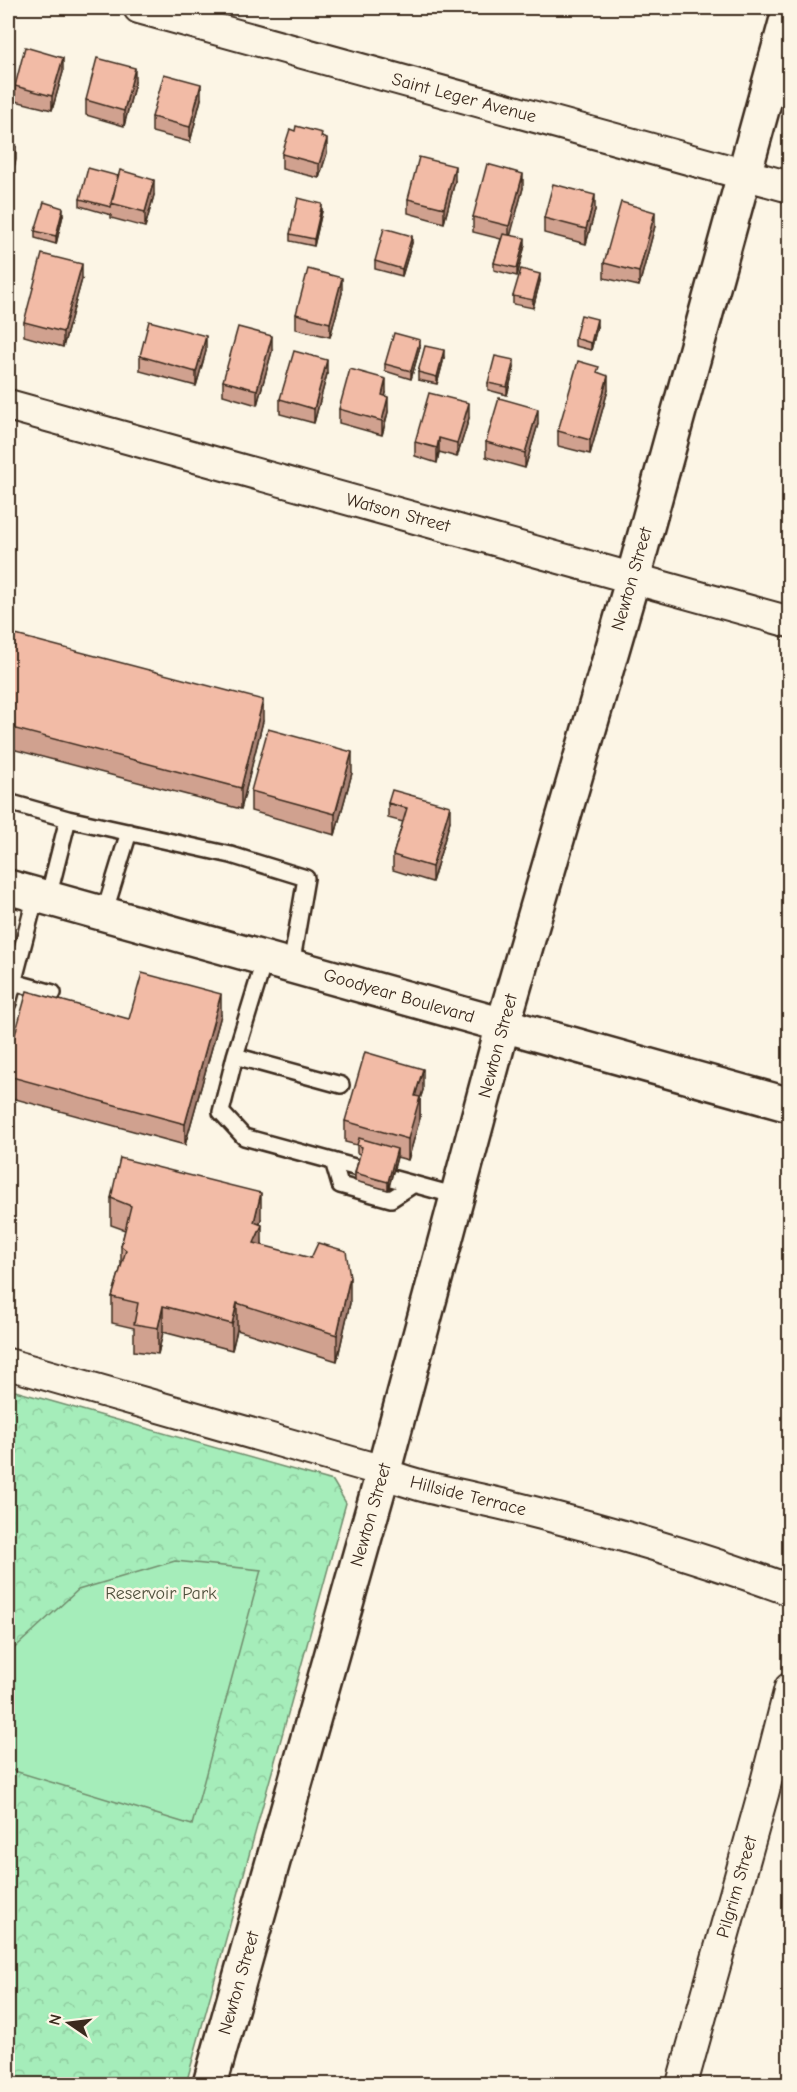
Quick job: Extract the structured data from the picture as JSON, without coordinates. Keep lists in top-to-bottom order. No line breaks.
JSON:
{"streets":{"street":["Saint Leger Avenue","Watson Street","Newton Street","Goodyear Boulevard","Hillside Terrace","Pilgrim Street"]},"crossings":[["Saint Leger Avenue","Newton Street"],["Watson Street","Newton Street"],["Newton Street","Goodyear Boulevard"],["Newton Street","Hillside Terrace"]],"parks":["Reservoir Park"],"north":"left"}
